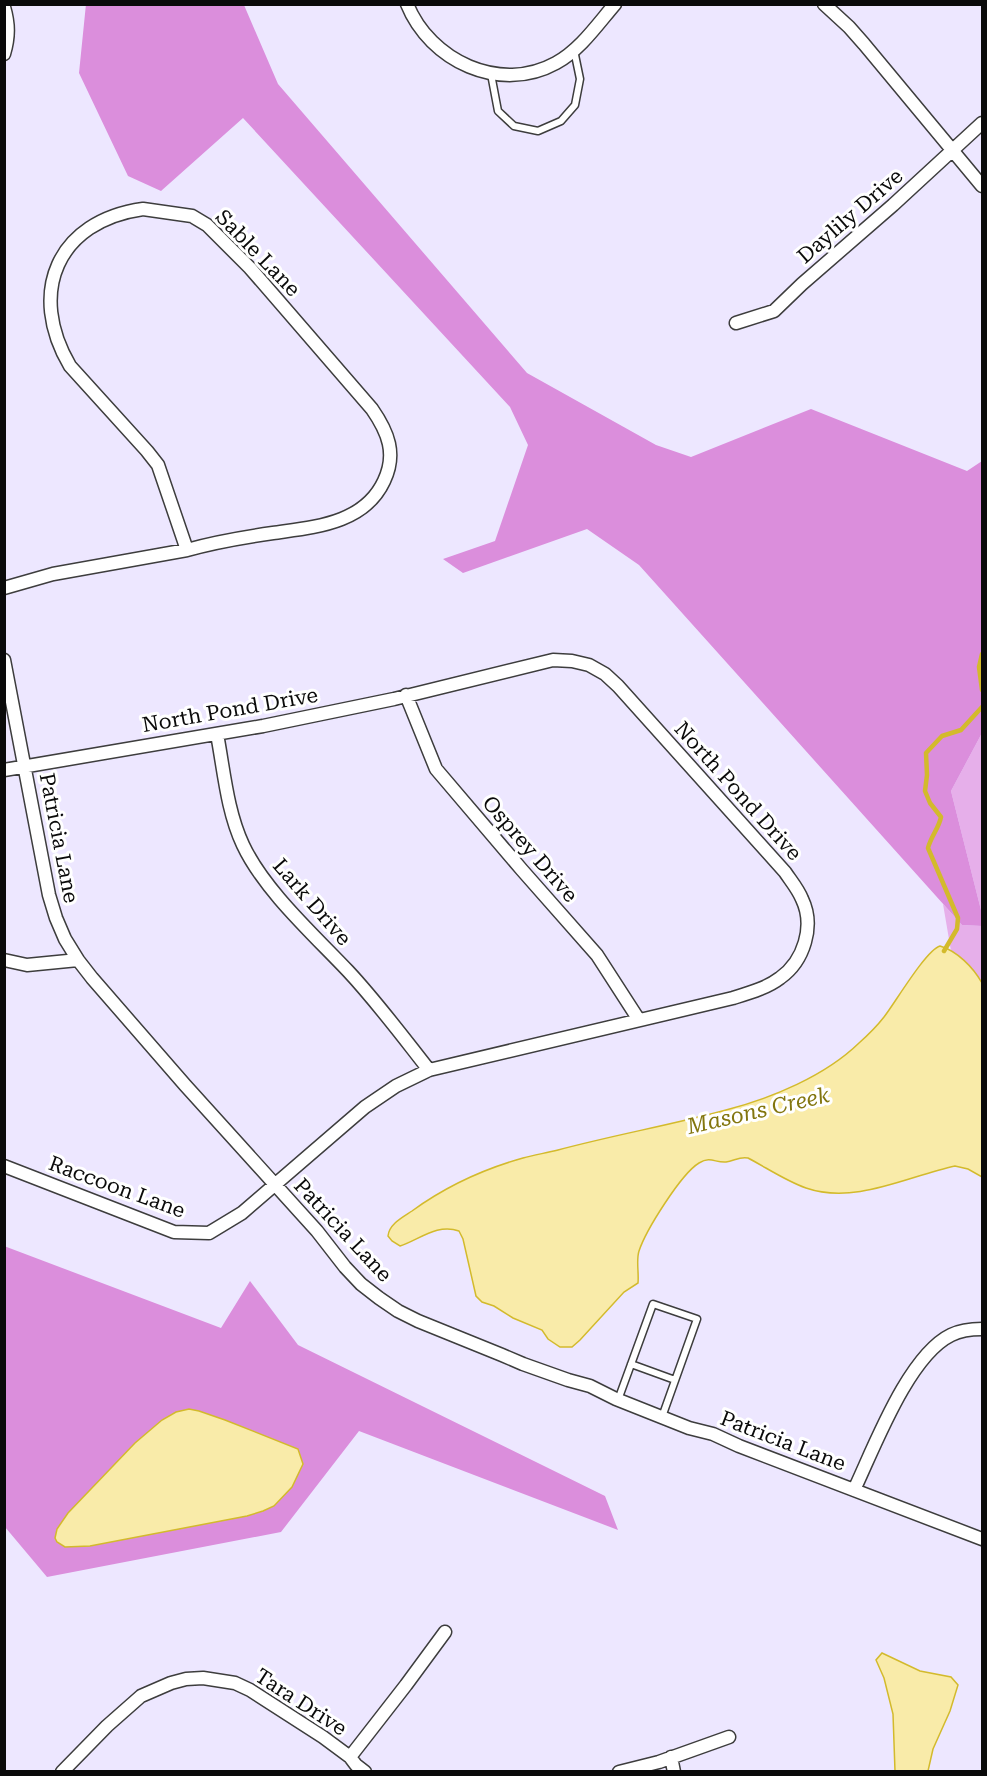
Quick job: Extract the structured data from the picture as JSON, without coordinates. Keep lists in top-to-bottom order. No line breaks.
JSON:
{"streets":{"street":["Daylily Drive","Sable Lane","North Pond Drive","Patricia Lane","Osprey Drive","Lark Drive","Raccoon Lane","Tara Drive"]},"crossings":[["North Pond Drive","Patricia Lane"],["North Pond Drive","Osprey Drive"],["North Pond Drive","Lark Drive"],["North Pond Drive","Raccoon Lane"],["Patricia Lane","Raccoon Lane"]],"water":["Masons Creek"]}
